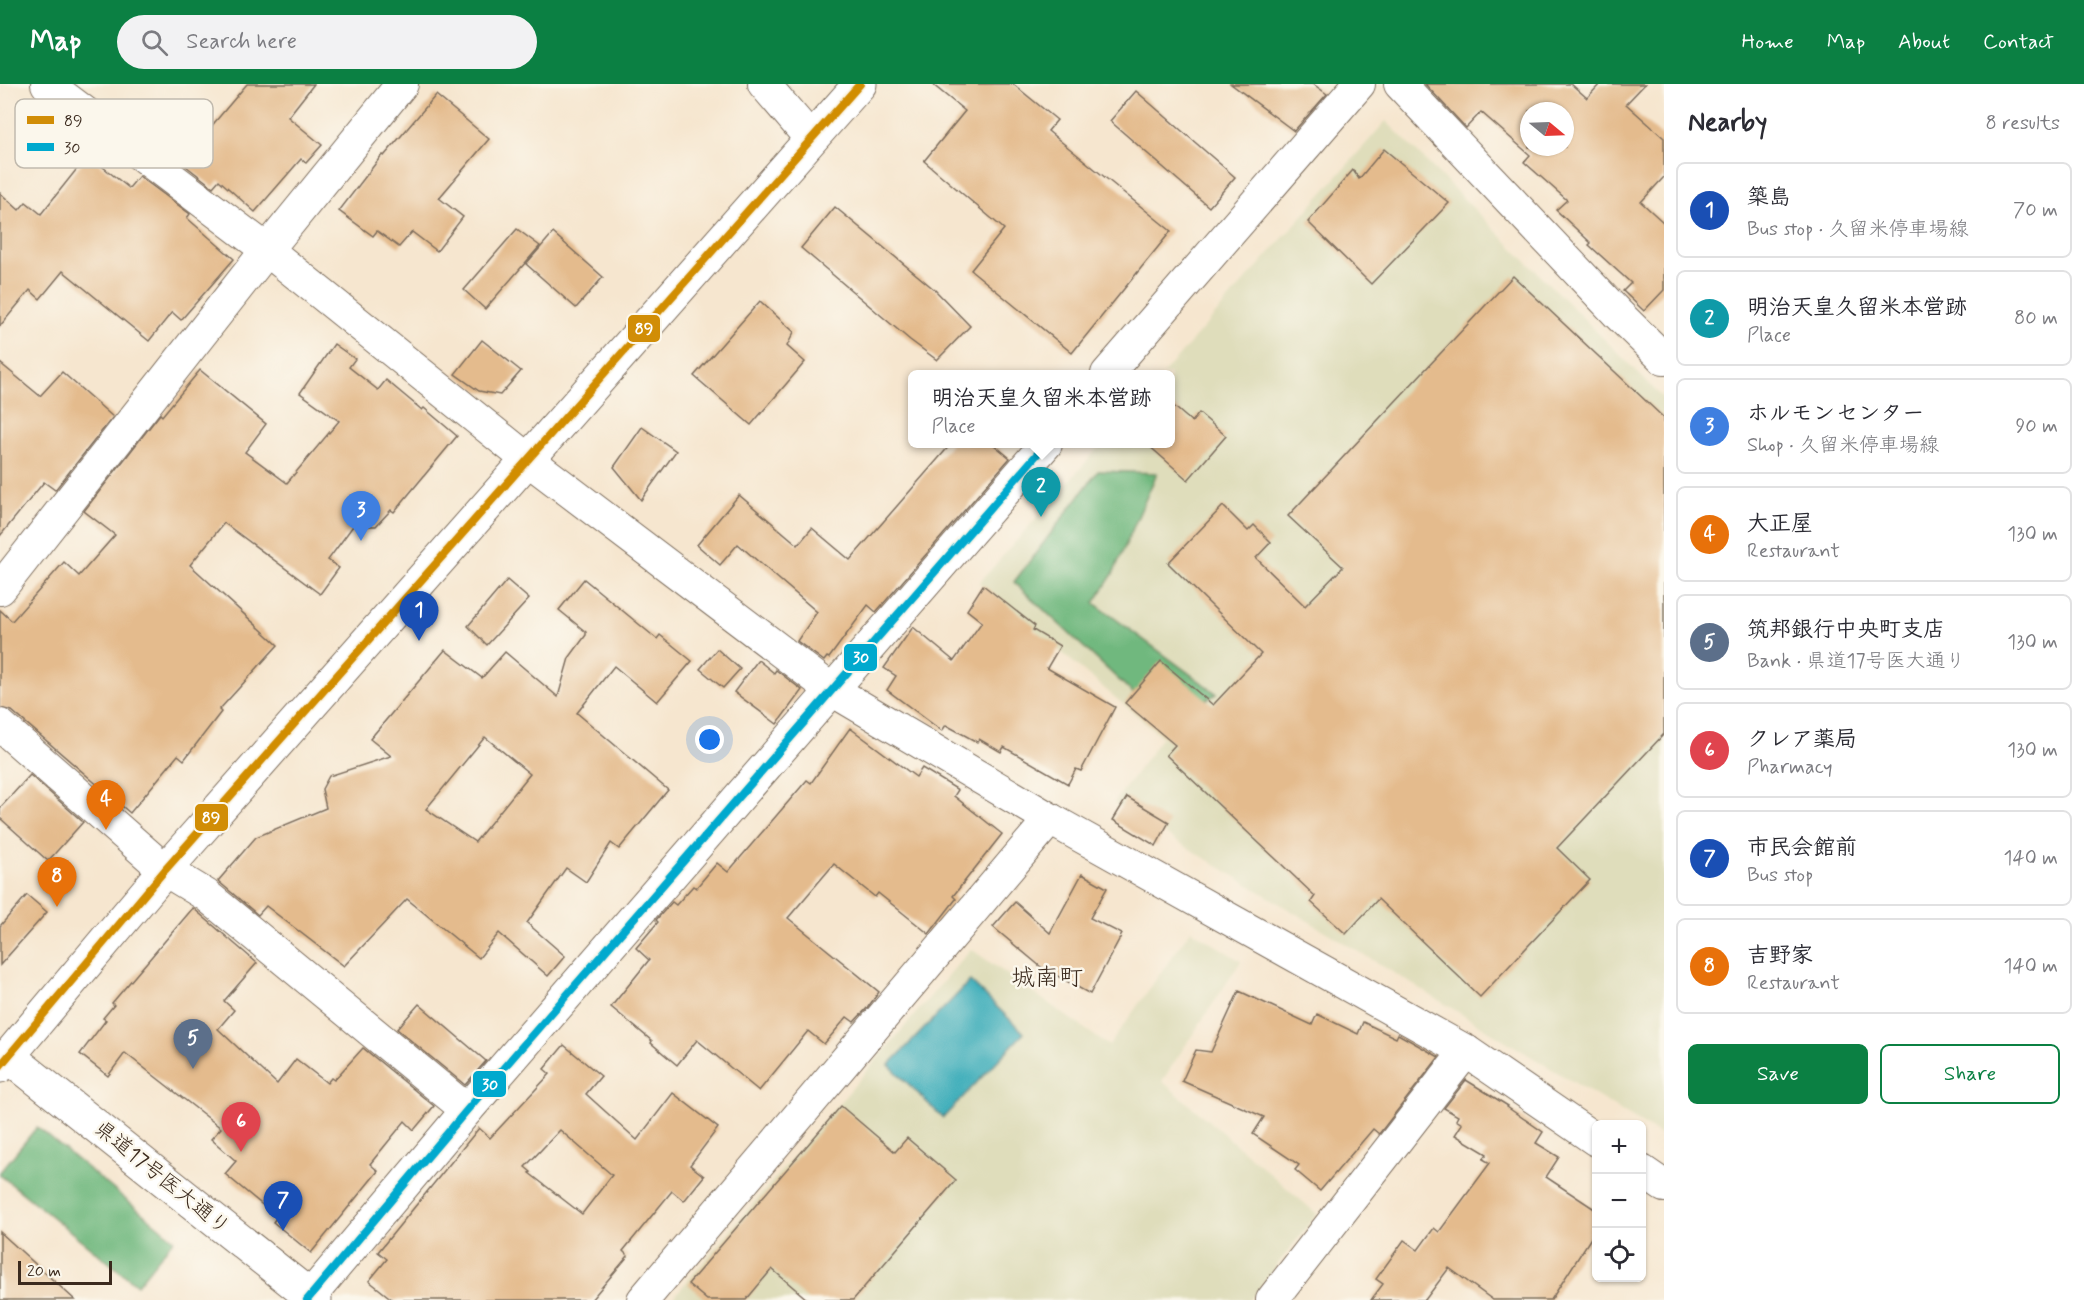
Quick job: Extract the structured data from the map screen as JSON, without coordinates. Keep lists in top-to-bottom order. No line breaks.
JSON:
{"streets":{"main road":["県道17号医大通り"]},"districts":["城南町"],"lines":["transit line 89","transit line 30"],"legend":["89","30"],"scale_bar":"20 m","north":"right","page":{"header":"Map","search":"Search here","nav":["Home","Map","About","Contact"],"heading":["Nearby","8 results"],"list":[{"mark":"1","name":"築島","note":"Bus stop · 久留米停車場線","value":"70 m"},{"mark":"2","name":"明治天皇久留米本営跡","note":"Place","value":"80 m"},{"mark":"3","name":"ホルモンセンター","note":"Shop · 久留米停車場線","value":"90 m"},{"mark":"4","name":"大正屋","note":"Restaurant","value":"130 m"},{"mark":"5","name":"筑邦銀行中央町支店","note":"Bank · 県道17号医大通り","value":"130 m"},{"mark":"6","name":"クレア薬局","note":"Pharmacy","value":"130 m"},{"mark":"7","name":"市民会館前","note":"Bus stop","value":"140 m"},{"mark":"8","name":"吉野家","note":"Restaurant","value":"140 m"}],"popup":["明治天皇久留米本営跡","Place"],"pins":["2","3","1","4","8","5","6","7"],"buttons":["Save","Share"],"map_buttons":["+","−"],"scale":"20 m"}}
